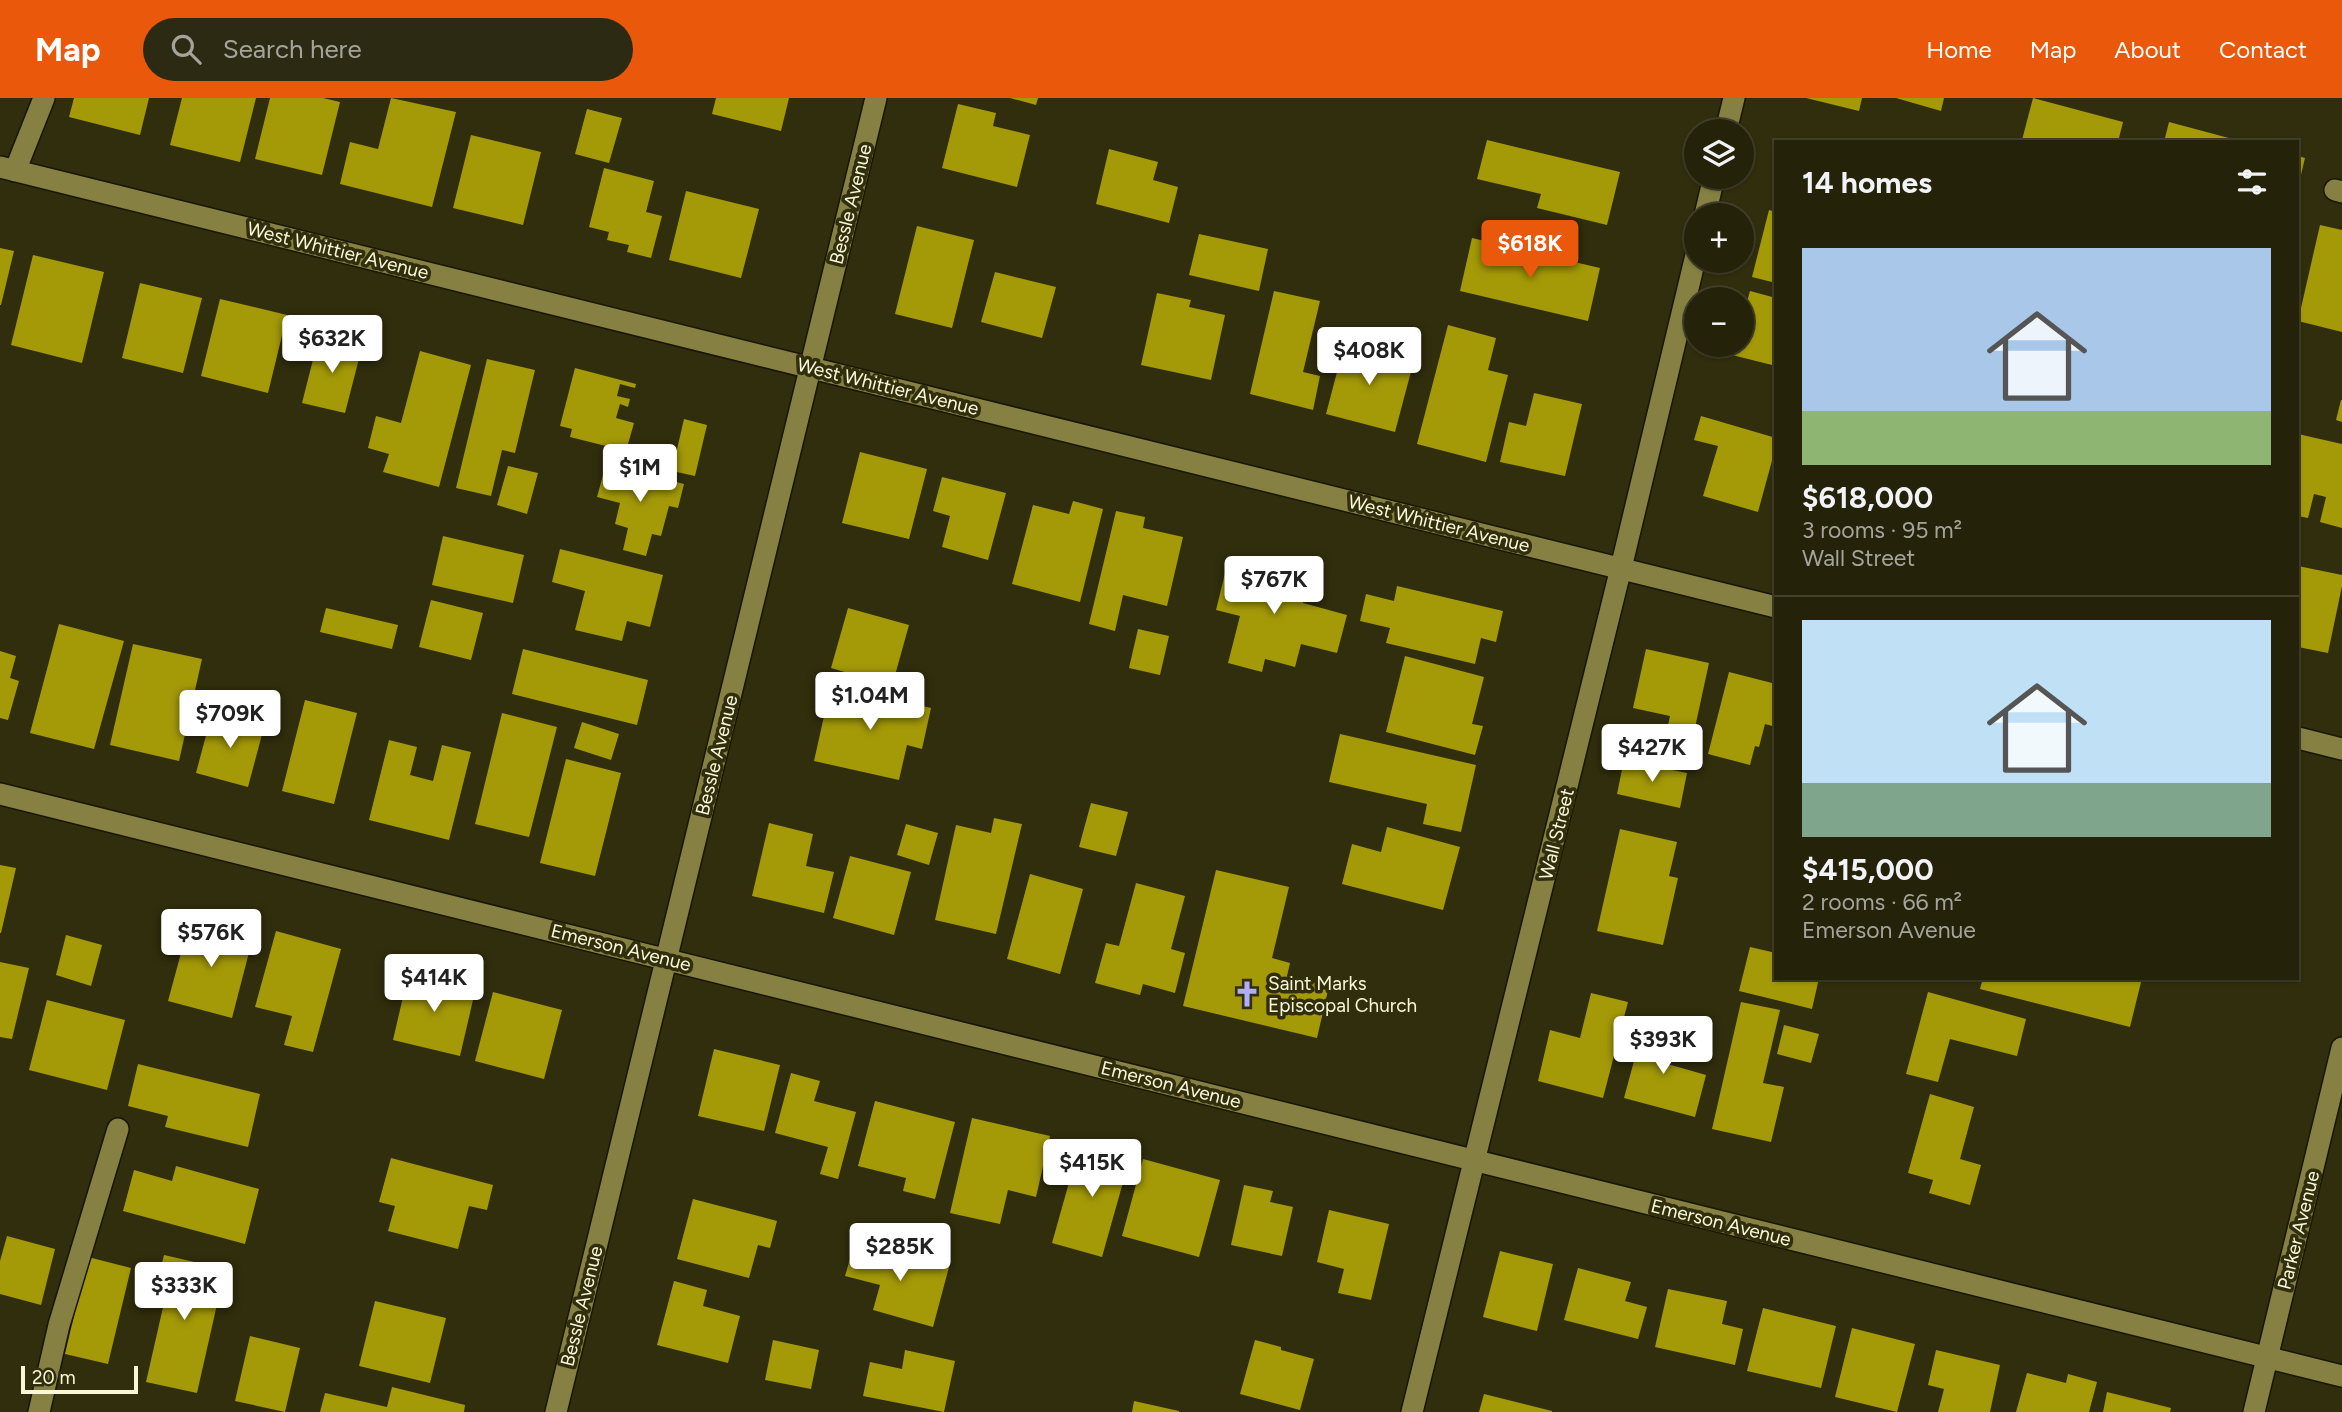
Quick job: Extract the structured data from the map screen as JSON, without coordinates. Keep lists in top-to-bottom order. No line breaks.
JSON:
{"streets":{"street":["Bessle Avenue","West Whittier Avenue","Wall Street","Emerson Avenue","Parker Avenue"]},"crossings":[["Bessle Avenue","West Whittier Avenue"],["Bessle Avenue","Emerson Avenue"],["West Whittier Avenue","Wall Street"],["Wall Street","Emerson Avenue"],["Emerson Avenue","Parker Avenue"]],"places":{"church":["Saint Marks Episcopal Church"]},"scale_bar":"20 m","page":{"header":"Map","search":"Search here","nav":["Home","Map","About","Contact"],"map_buttons":["+","−"],"heading":"14 homes","price":["$618K","$632K","$408K","$1M","$767K","$1.04M","$709K","$427K","$576K","$414K","$393K","$415K","$285K","$333K"],"list":[{"name":"$618,000","note":"3 rooms · 95 m² · Wall Street"},{"name":"$415,000","note":"2 rooms · 66 m² · Emerson Avenue"}],"scale":"20 m"}}
